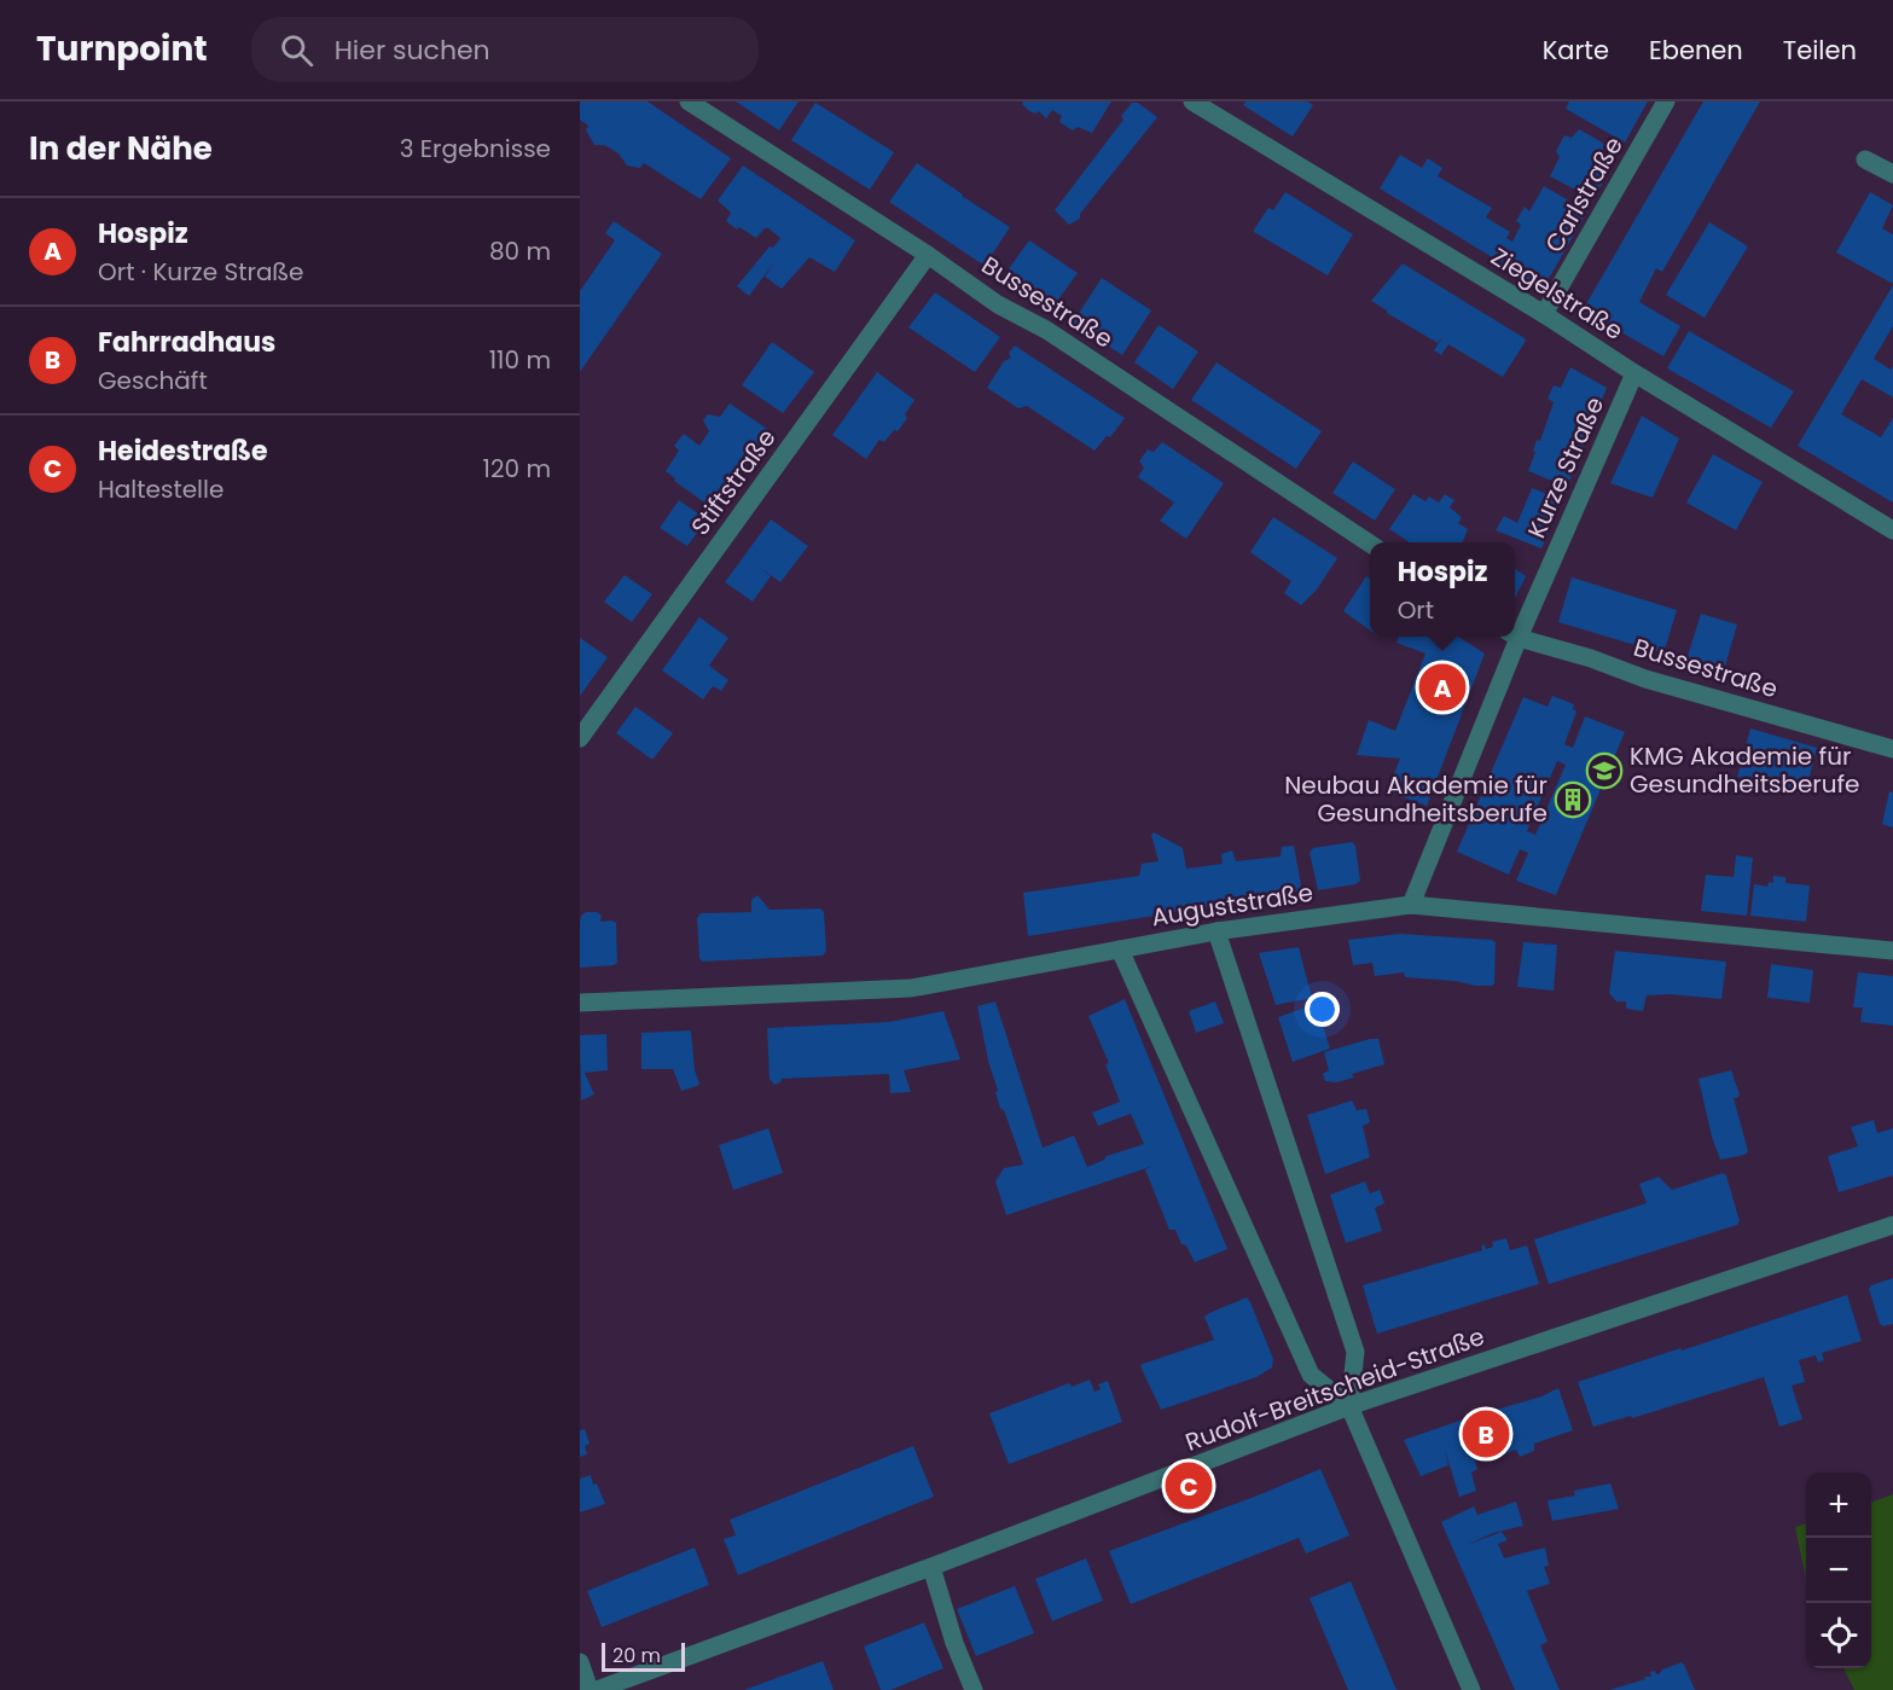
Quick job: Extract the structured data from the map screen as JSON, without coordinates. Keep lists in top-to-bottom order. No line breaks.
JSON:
{"streets":{"street":["Carlstraße","Ziegelstraße","Bussestraße","Kurze Straße","Stiftstraße","Auguststraße","Rudolf-Breitscheid-Straße"]},"crossings":[["Carlstraße","Ziegelstraße"],["Ziegelstraße","Kurze Straße"],["Bussestraße","Stiftstraße"],["Kurze Straße","Auguststraße"]],"places":{"school or university":["KMG Akademie für Gesundheitsberufe"],"building":["Neubau Akademie für Gesundheitsberufe"]},"scale_bar":"20 m","page":{"header":"Turnpoint","search":"Hier suchen","nav":["Karte","Ebenen","Teilen"],"heading":["In der Nähe","3 Ergebnisse"],"list":[{"mark":"A","name":"Hospiz","note":"Ort · Kurze Straße","value":"80 m"},{"mark":"B","name":"Fahrradhaus","note":"Geschäft","value":"110 m"},{"mark":"C","name":"Heidestraße","note":"Haltestelle","value":"120 m"}],"popup":["Hospiz","Ort"],"pins":["A","B","C"],"map_buttons":["+","−"],"scale":"20 m"}}
